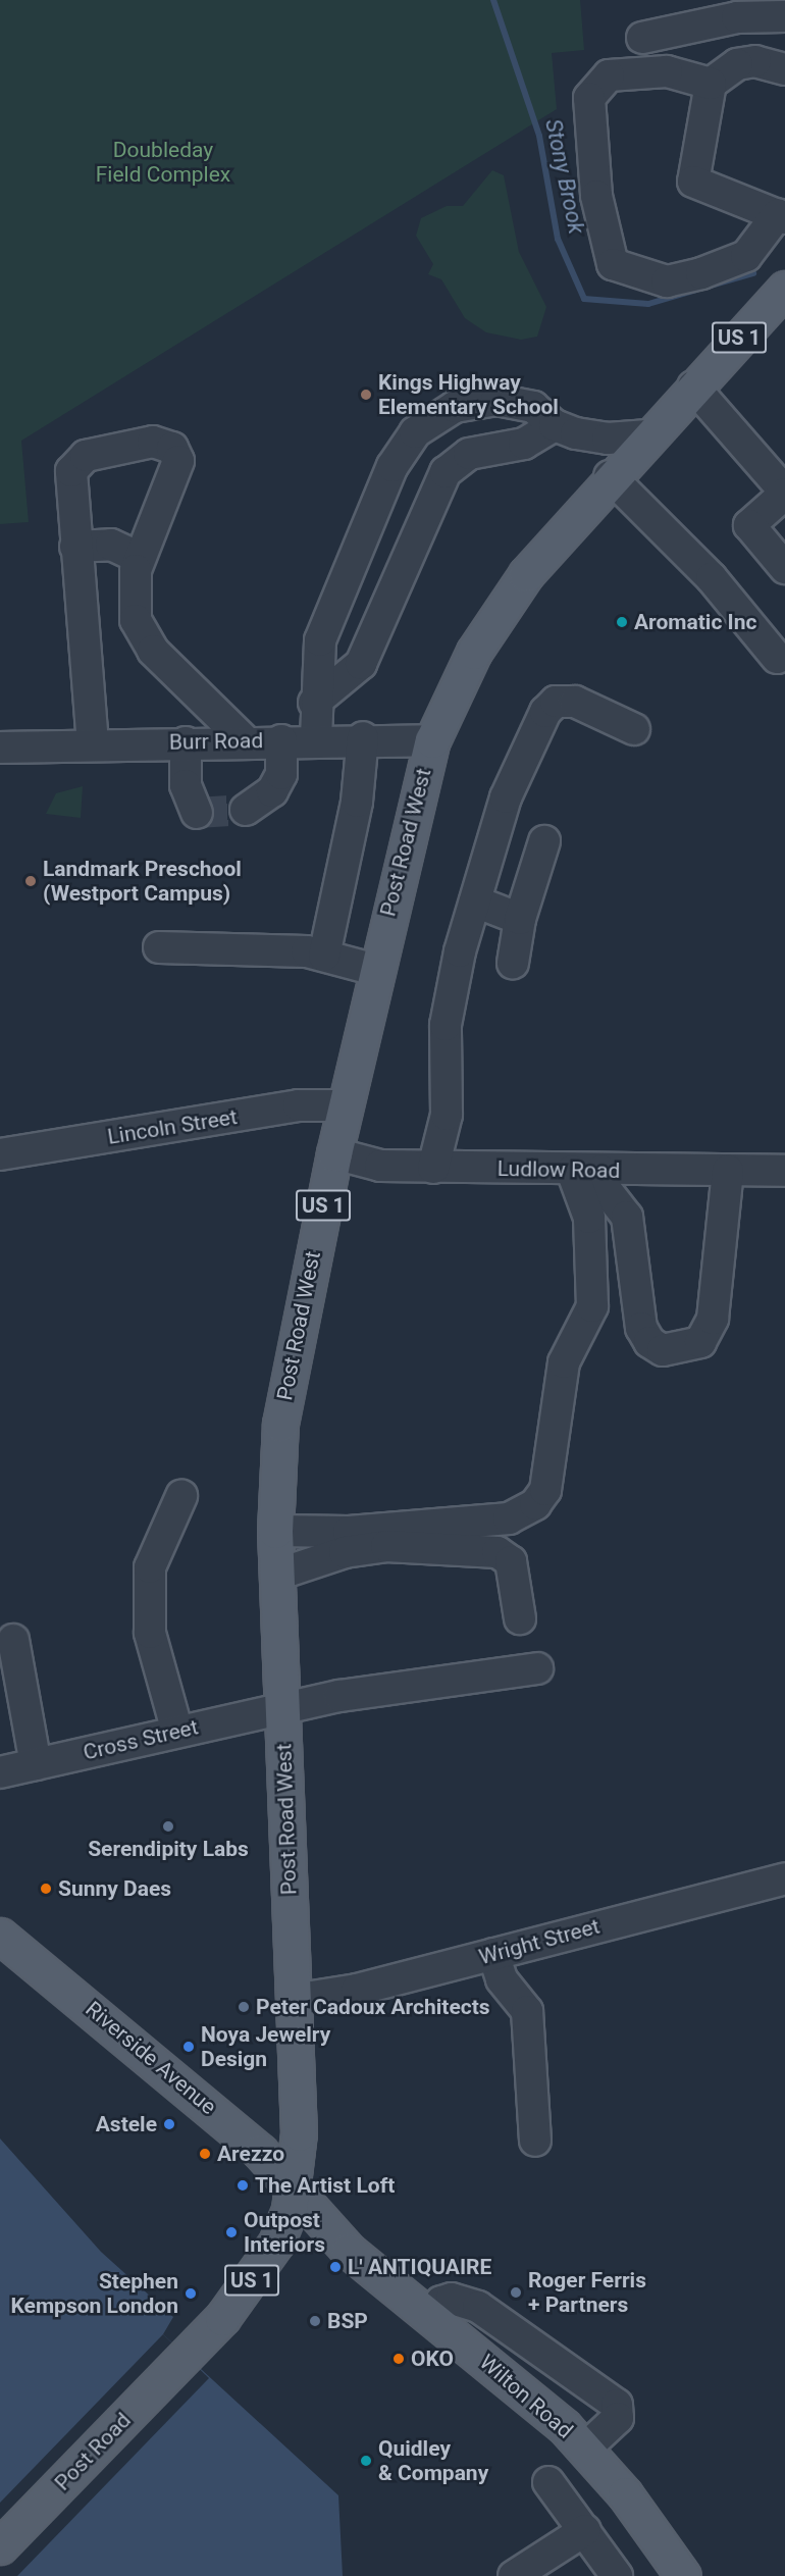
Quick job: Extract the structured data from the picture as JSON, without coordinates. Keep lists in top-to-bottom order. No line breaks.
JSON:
{"streets":{"main road":["US 1","Post Road West","Riverside Avenue","Wilton Road","Post Road"],"street":["Burr Road","Lincoln Street","Ludlow Road","Cross Street","Wright Street"]},"crossings":[["Burr Road","Post Road West"],["Post Road West","Lincoln Street"],["Post Road West","Ludlow Road"],["Post Road West","Cross Street"],["Post Road West","Wright Street"],["Post Road West","Riverside Avenue"],["Post Road West","Wilton Road"],["Post Road West","Post Road"],["Riverside Avenue","Wilton Road"]],"water":["Stony Brook"],"parks":["Doubleday Field Complex"],"places":["Kings Highway Elementary School","Aromatic Inc","Landmark Preschool (Westport Campus)","Serendipity Labs","Sunny Daes","Peter Cadoux Architects","Noya Jewelry Design","Astele","Arezzo","The Artist Loft","Outpost Interiors","L' ANTIQUAIRE","Roger Ferris + Partners","Stephen Kempson London","BSP","OKO","Quidley & Company"]}
